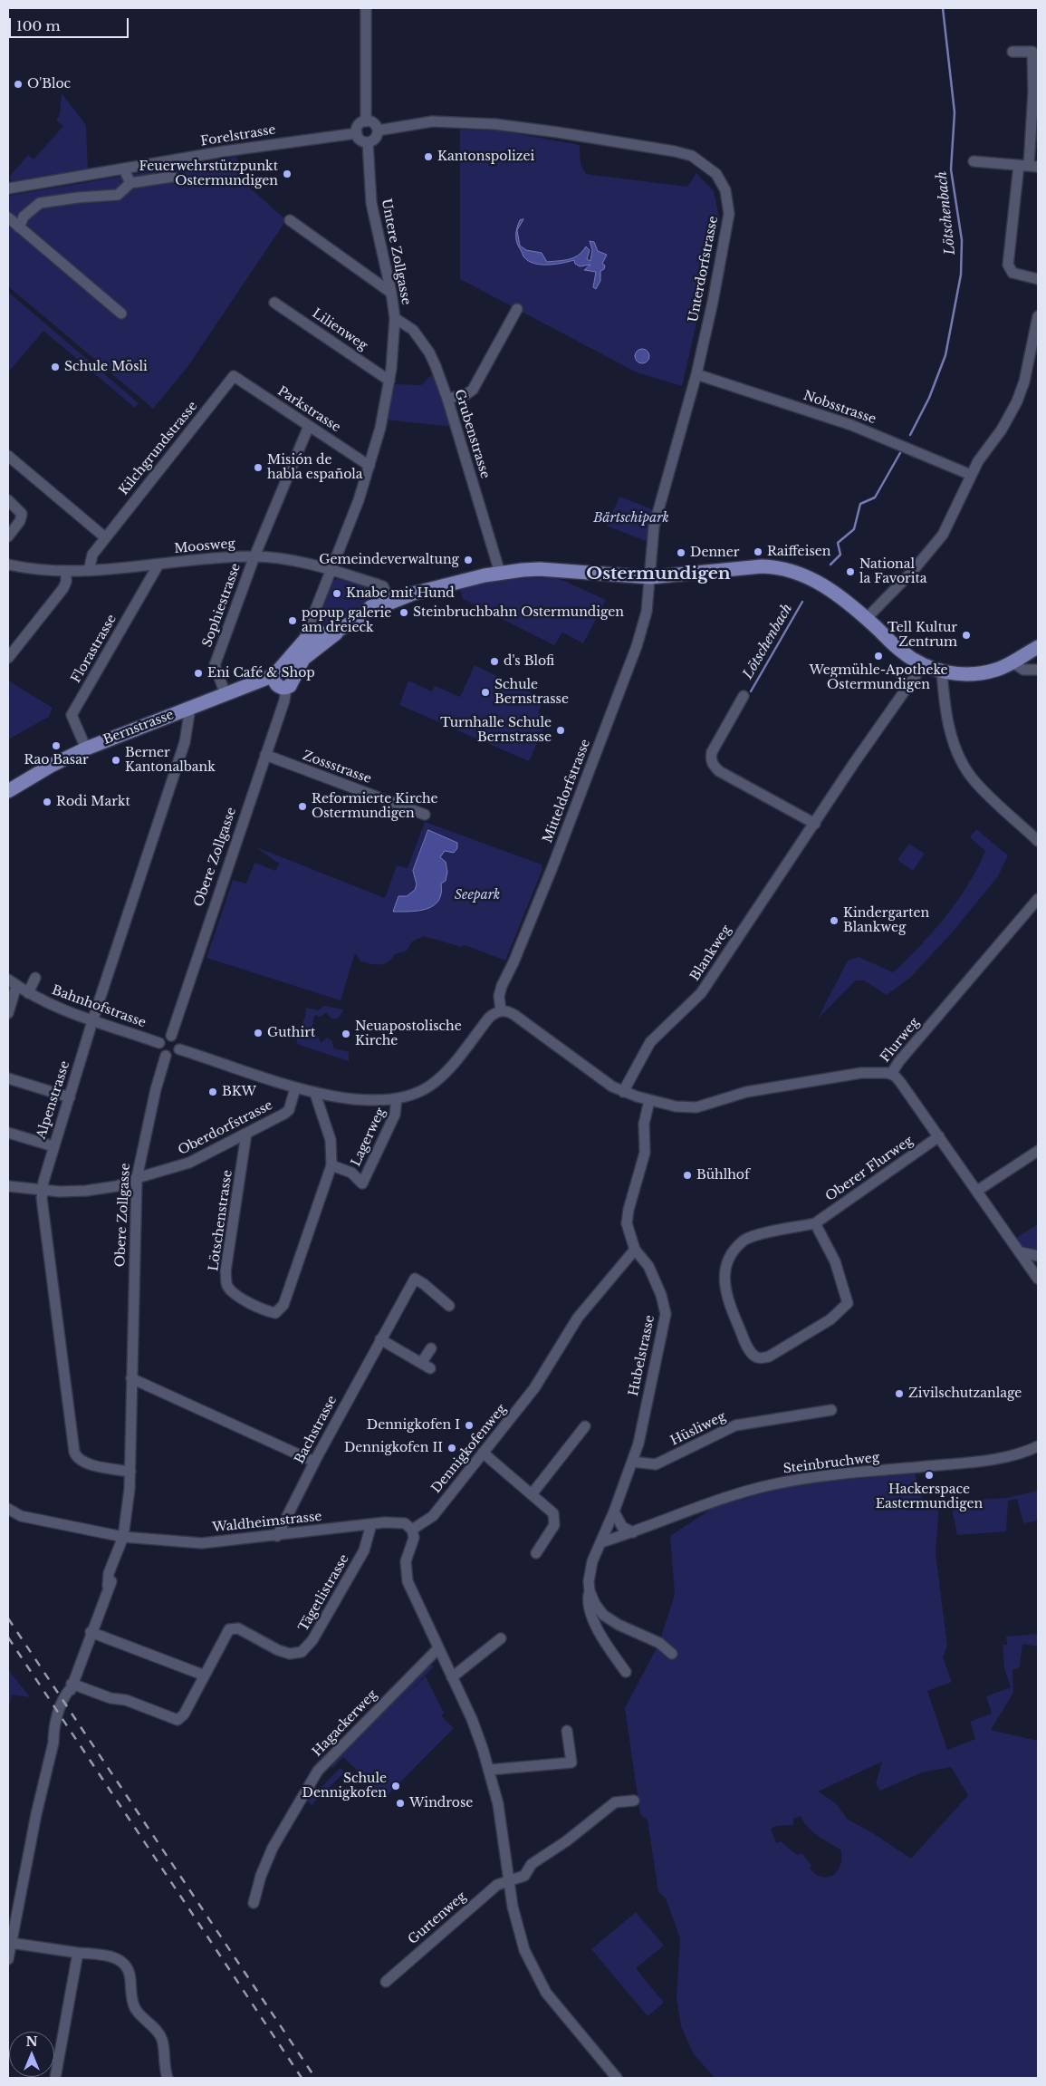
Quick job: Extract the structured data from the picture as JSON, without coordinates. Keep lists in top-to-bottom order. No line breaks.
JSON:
{"streets":{"main road":["Bernstrasse"],"street":["Forelstrasse","Untere Zollgasse","Unterdorfstrasse","Lilienweg","Nobsstrasse","Parkstrasse","Grubenstrasse","Kilchgrundstrasse","Moosweg","Sophiestrasse","Florastrasse","Zossstrasse","Mitteldorfstrasse","Obere Zollgasse","Blankweg","Bahnhofstrasse","Flurweg","Alpenstrasse","Oberdorfstrasse","Lagerweg","Oberer Flurweg","Lötschenstrasse","Hubelstrasse","Hüsliweg","Bachstrasse","Dennigkofenweg","Steinbruchweg","Waldheimstrasse","Tägetlistrasse","Hagackerweg","Gurtenweg"]},"crossings":[["Forelstrasse","Untere Zollgasse"],["Forelstrasse","Unterdorfstrasse"],["Untere Zollgasse","Unterdorfstrasse"],["Untere Zollgasse","Lilienweg"],["Untere Zollgasse","Parkstrasse"],["Untere Zollgasse","Grubenstrasse"],["Untere Zollgasse","Moosweg"],["Untere Zollgasse","Bernstrasse"],["Unterdorfstrasse","Nobsstrasse"],["Unterdorfstrasse","Bernstrasse"],["Unterdorfstrasse","Mitteldorfstrasse"],["Parkstrasse","Kilchgrundstrasse"],["Parkstrasse","Sophiestrasse"],["Grubenstrasse","Bernstrasse"],["Kilchgrundstrasse","Moosweg"],["Moosweg","Sophiestrasse"],["Moosweg","Florastrasse"],["Moosweg","Bernstrasse"],["Sophiestrasse","Bernstrasse"],["Florastrasse","Bernstrasse"],["Bernstrasse","Mitteldorfstrasse"],["Bernstrasse","Obere Zollgasse"],["Bernstrasse","Blankweg"],["Bernstrasse","Alpenstrasse"],["Zossstrasse","Obere Zollgasse"],["Obere Zollgasse","Bahnhofstrasse"],["Obere Zollgasse","Alpenstrasse"],["Obere Zollgasse","Oberdorfstrasse"],["Obere Zollgasse","Waldheimstrasse"],["Obere Zollgasse","Tägetlistrasse"],["Blankweg","Flurweg"],["Bahnhofstrasse","Alpenstrasse"],["Flurweg","Hubelstrasse"],["Alpenstrasse","Oberdorfstrasse"],["Oberdorfstrasse","Lötschenstrasse"],["Lagerweg","Lötschenstrasse"],["Hubelstrasse","Hüsliweg"],["Hubelstrasse","Dennigkofenweg"],["Hubelstrasse","Steinbruchweg"],["Bachstrasse","Waldheimstrasse"],["Dennigkofenweg","Waldheimstrasse"],["Waldheimstrasse","Tägetlistrasse"]],"districts":["Ostermundigen"],"water":["Lötschenbach"],"parks":["Bärtschipark","Seepark"],"places":["O'Bloc","Kantonspolizei","Feuerwehrstützpunkt Ostermundigen","Schule Mösli","Misión de habla española","Raiffeisen","Denner","Gemeindeverwaltung","National la Favorita","Knabe mit Hund","Steinbruchbahn Ostermundigen","popup galerie am dreieck","Tell Kultur Zentrum","Wegmühle-Apotheke Ostermundigen","d's Blofi","Eni Café & Shop","Schule Bernstrasse","Turnhalle Schule Bernstrasse","Rao Basar","Berner Kantonalbank","Rodi Markt","Reformierte Kirche Ostermundigen","Kindergarten Blankweg","Guthirt","Neuapostolische Kirche","BKW","Bühlhof","Zivilschutzanlage","Dennigkofen I","Dennigkofen II","Hackerspace Eastermundigen","Schule Dennigkofen","Windrose"],"scale_bar":"100 m","north":"top"}
